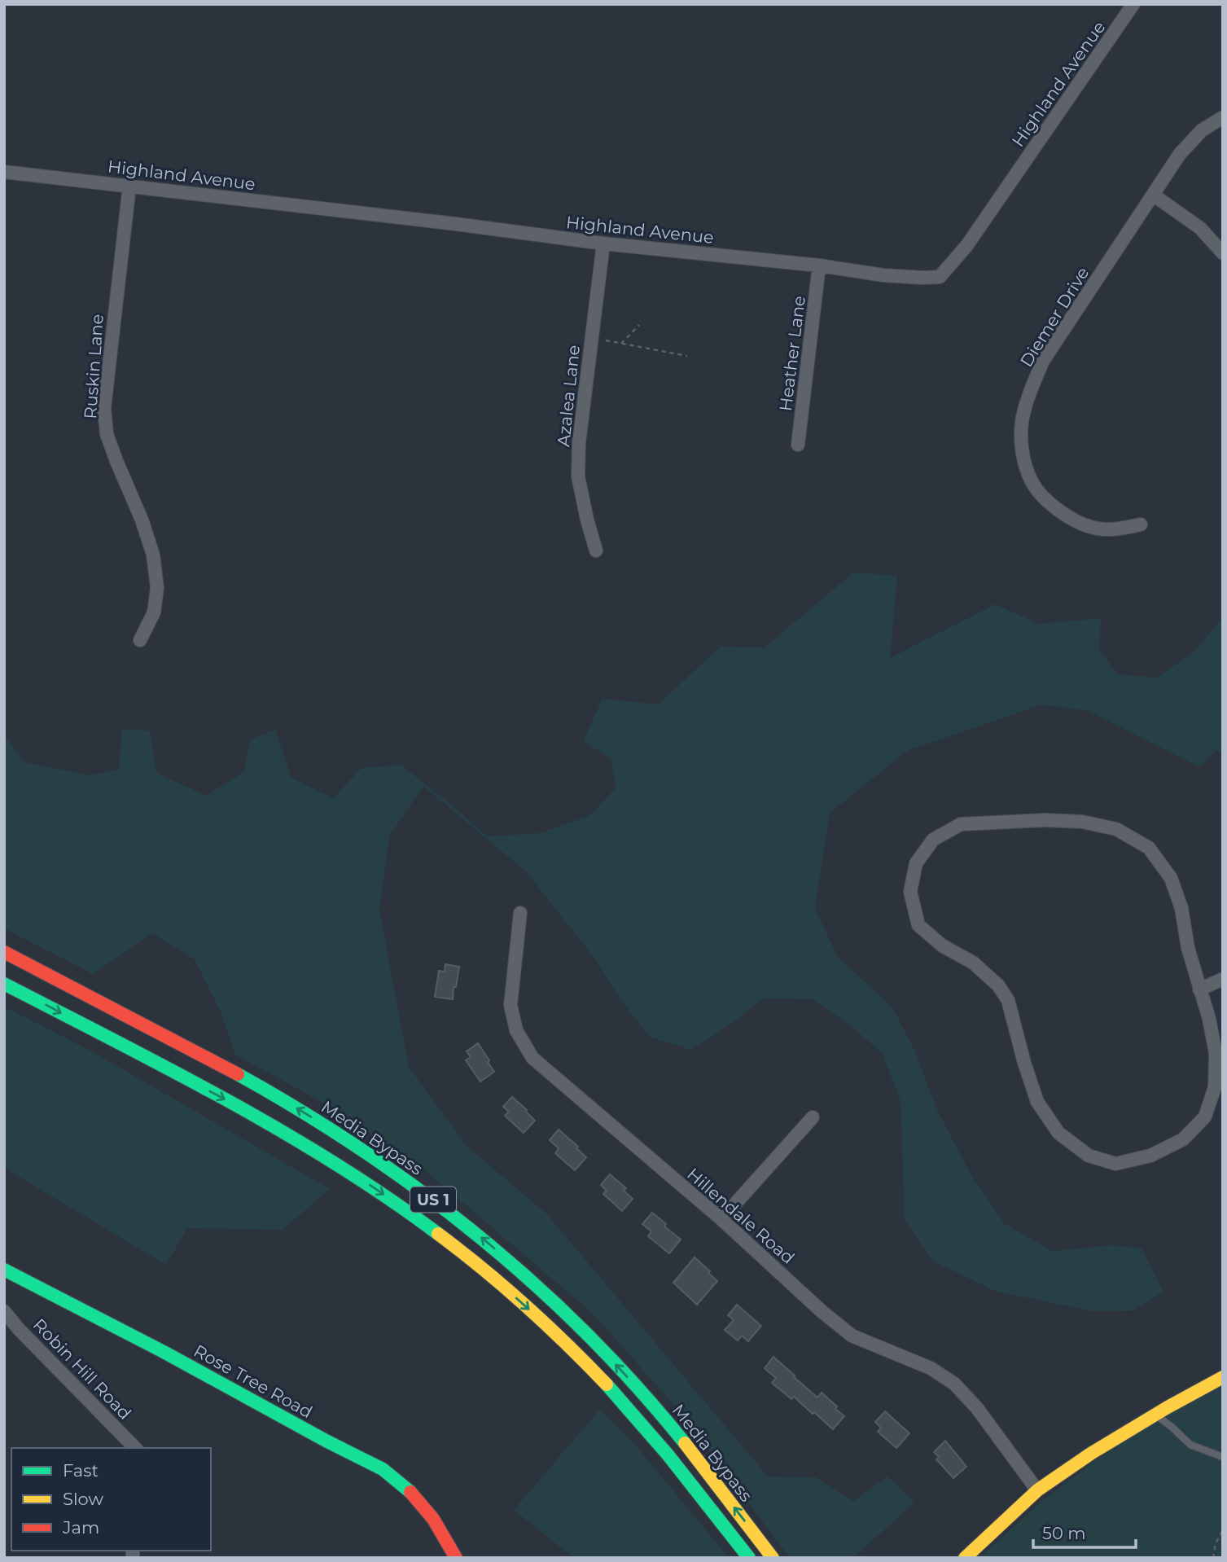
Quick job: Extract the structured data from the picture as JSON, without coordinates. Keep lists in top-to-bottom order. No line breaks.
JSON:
{"streets":{"main road":["Media Bypass","US 1","Rose Tree Road"],"street":["Highland Avenue","Diemer Drive","Heather Lane","Ruskin Lane","Azalea Lane","Hillendale Road","Robin Hill Road"]},"crossings":[["Highland Avenue","Heather Lane"],["Highland Avenue","Ruskin Lane"],["Highland Avenue","Azalea Lane"]],"legend":["Fast","Slow","Jam"],"scale_bar":"50 m"}
